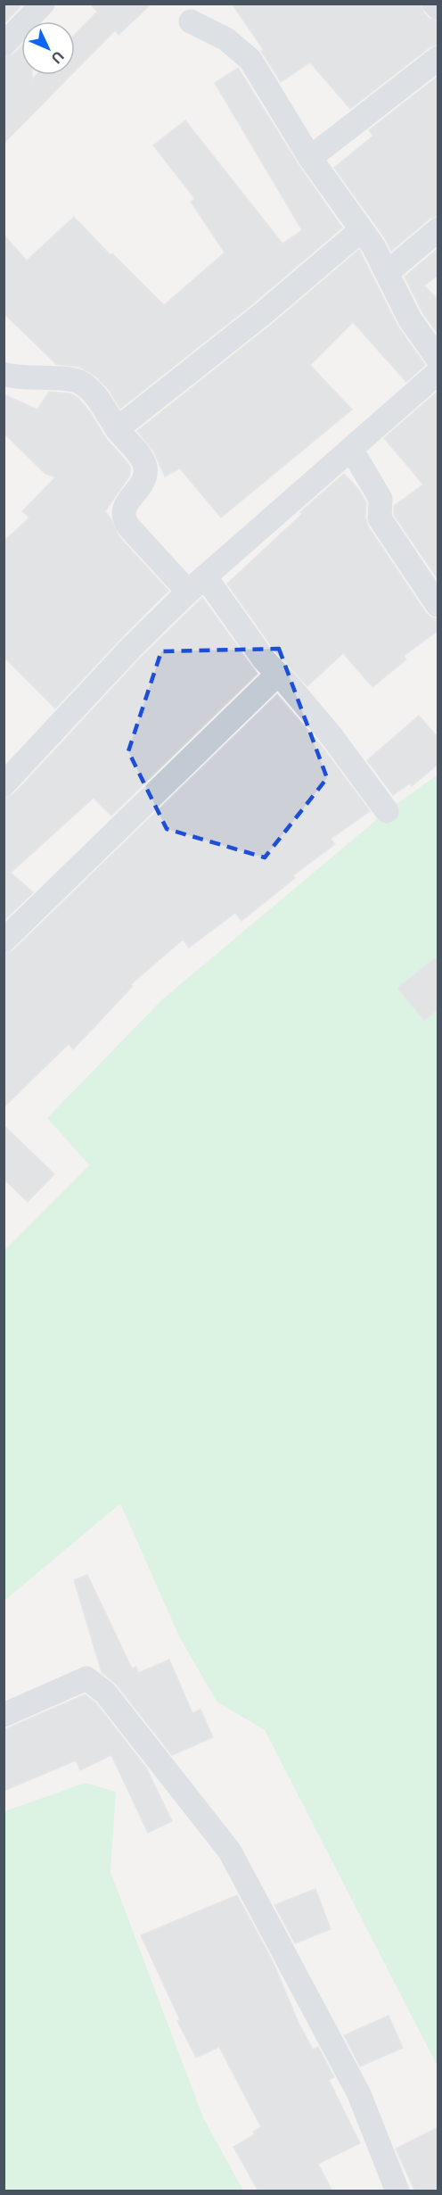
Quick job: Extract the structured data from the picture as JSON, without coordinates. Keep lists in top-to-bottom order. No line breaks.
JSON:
{"north":"bottom right"}
